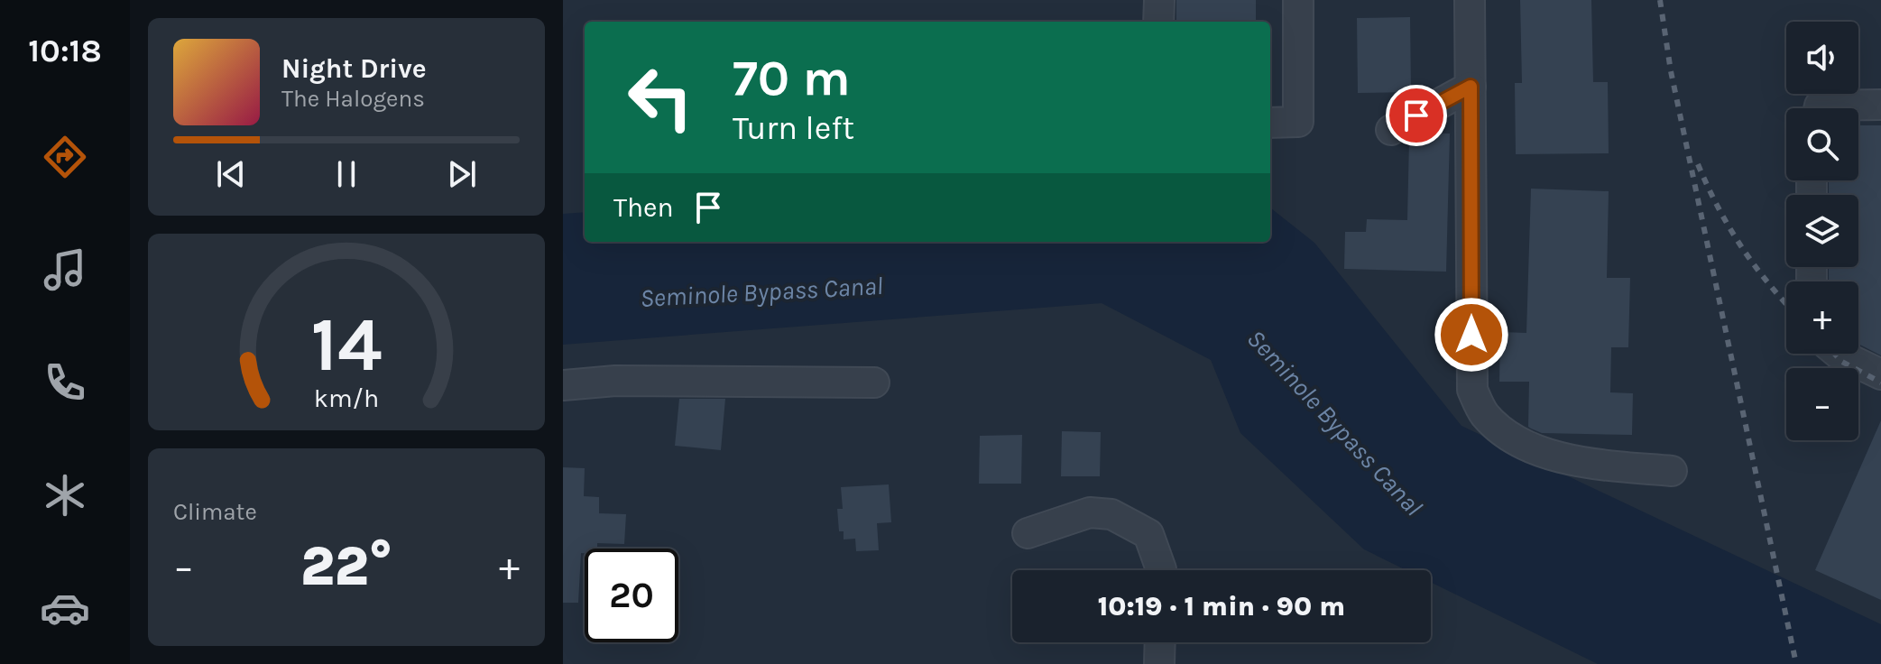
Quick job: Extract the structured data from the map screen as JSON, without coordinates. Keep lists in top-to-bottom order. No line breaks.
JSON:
{"water":["Seminole Bypass Canal"],"page":{"tabs":"10:18","map_buttons":["+","−"],"turn":["70 m","Turn left"],"song":["Night Drive","The Halogens"],"then":"Then","tile":"Climate","heat":["−","22°","+"],"limit":"20","trip":"10:19 · 1 min · 90 m","gauge":["14","km/h"]}}
